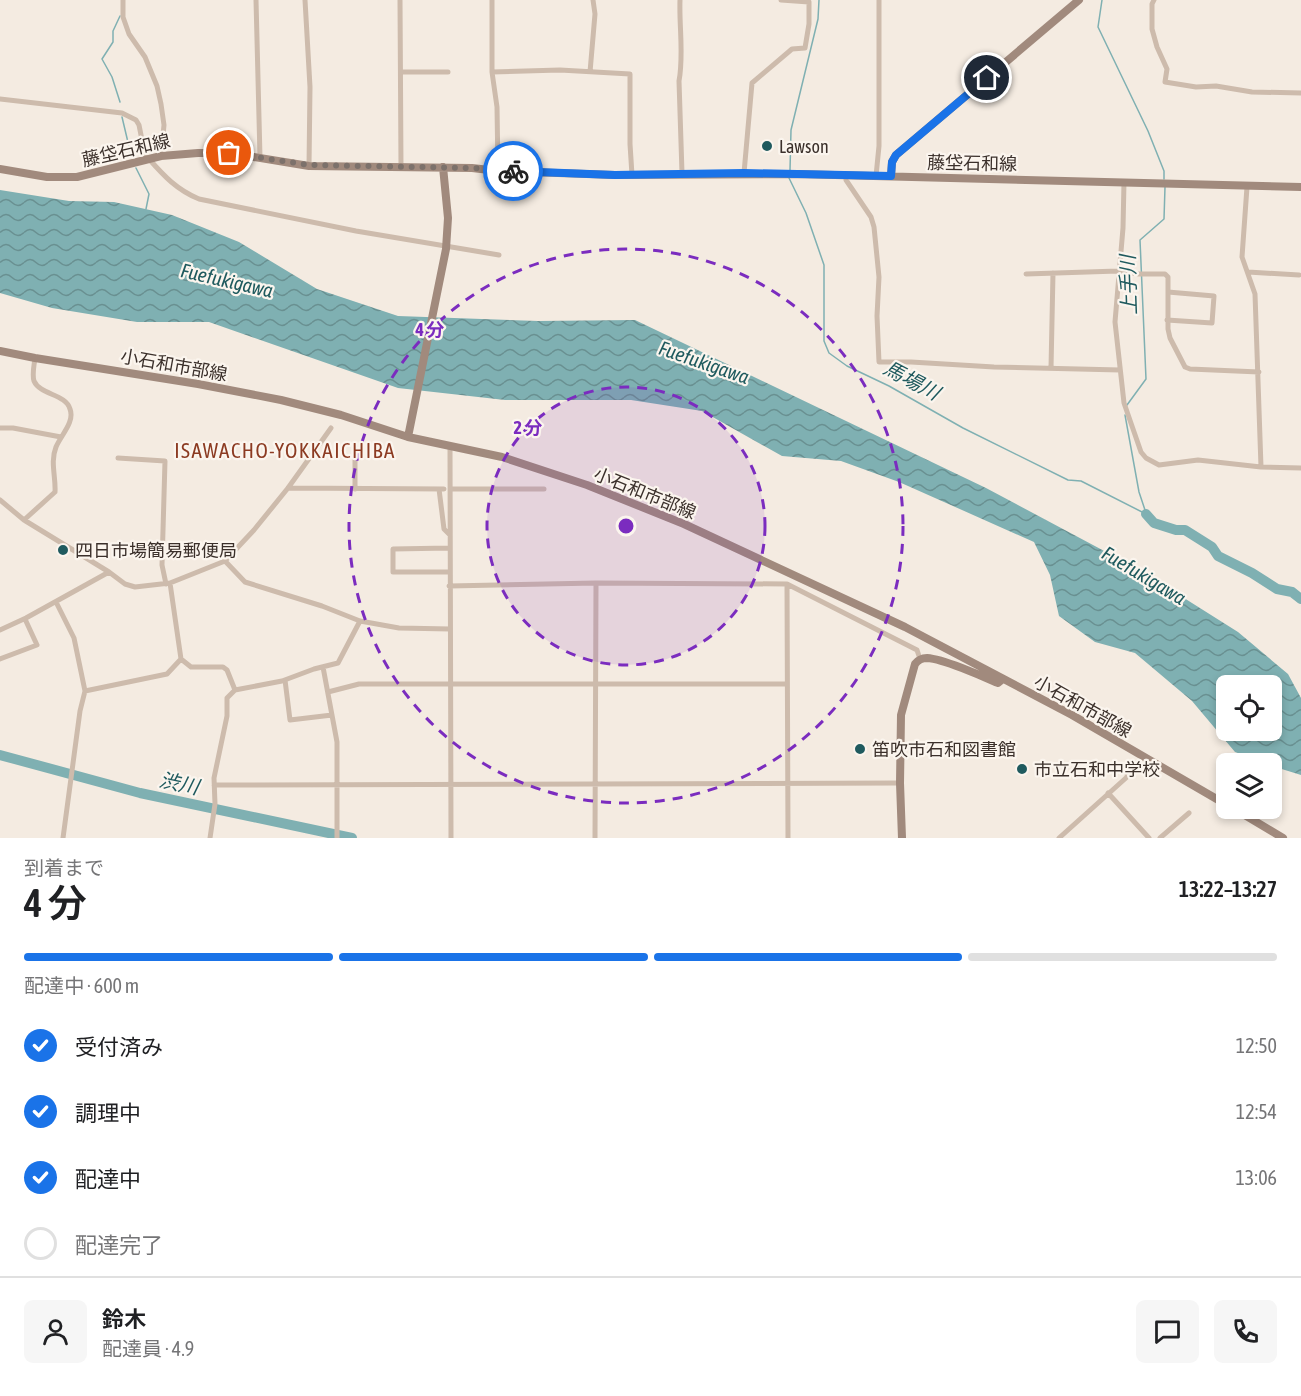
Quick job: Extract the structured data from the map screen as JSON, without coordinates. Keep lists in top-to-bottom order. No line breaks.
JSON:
{"streets":{"main road":["藤垈石和線","小石和市部線"]},"districts":["ISAWACHO-YOKKAICHIBA"],"water":["Fuefukigawa","上手川","馬場川","渋川"],"places":["Lawson","四日市場簡易郵便局","笛吹市石和図書館","市立石和中学校"],"page":{"heading":["4 分","到着まで","13:22–13:27"],"panel":["鈴木","配達員 · 4.9"],"bar":"配達中 · 600 m","list":[["受付済み","12:50"],["調理中","12:54"],["配達中","13:06"],"配達完了"]},"rings":["4 分","2 分"]}
